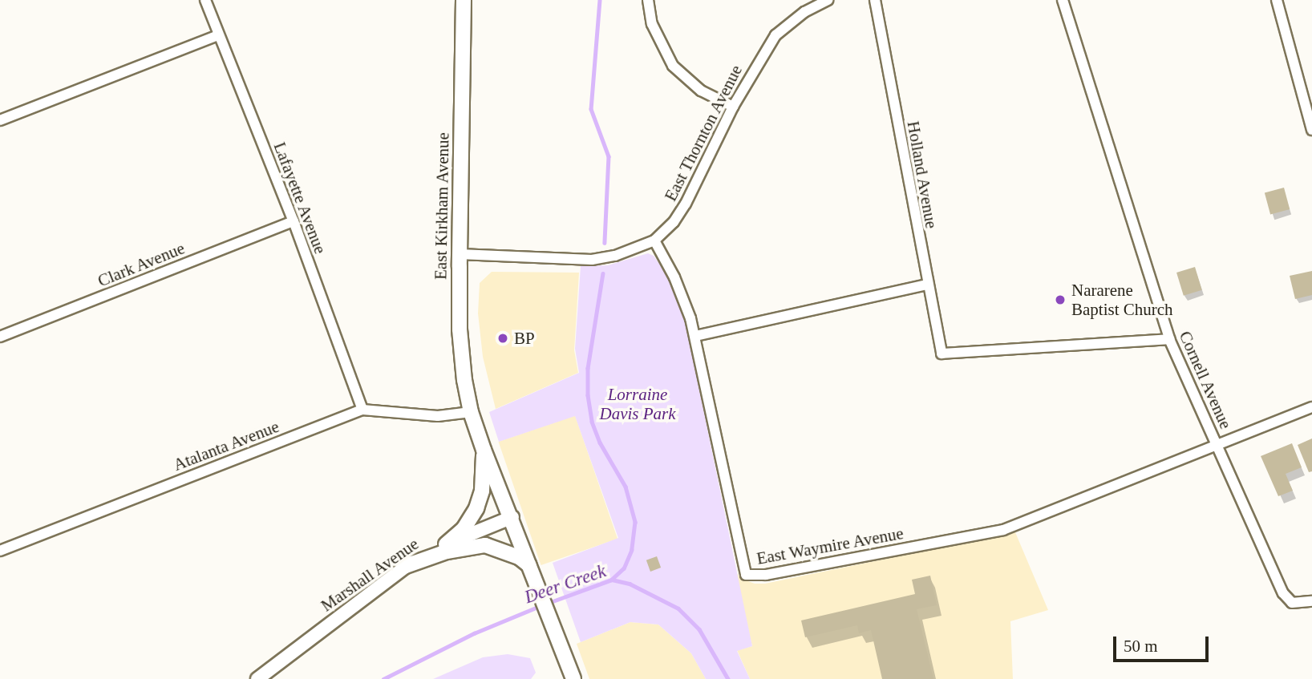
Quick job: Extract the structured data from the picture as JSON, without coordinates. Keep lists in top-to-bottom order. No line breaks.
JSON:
{"streets":{"main road":["East Kirkham Avenue"],"street":["East Thornton Avenue","Holland Avenue","Lafayette Avenue","Clark Avenue","Cornell Avenue","Atalanta Avenue","East Waymire Avenue","Marshall Avenue"]},"crossings":[["East Thornton Avenue","East Kirkham Avenue"],["East Thornton Avenue","East Waymire Avenue"],["Holland Avenue","Cornell Avenue"],["Lafayette Avenue","Clark Avenue"],["Lafayette Avenue","Atalanta Avenue"],["East Kirkham Avenue","Atalanta Avenue"],["East Kirkham Avenue","Marshall Avenue"],["Cornell Avenue","East Waymire Avenue"]],"water":["Deer Creek"],"parks":["Lorraine Davis Park"],"places":["Nararene Baptist Church","BP"],"scale_bar":"50 m"}
